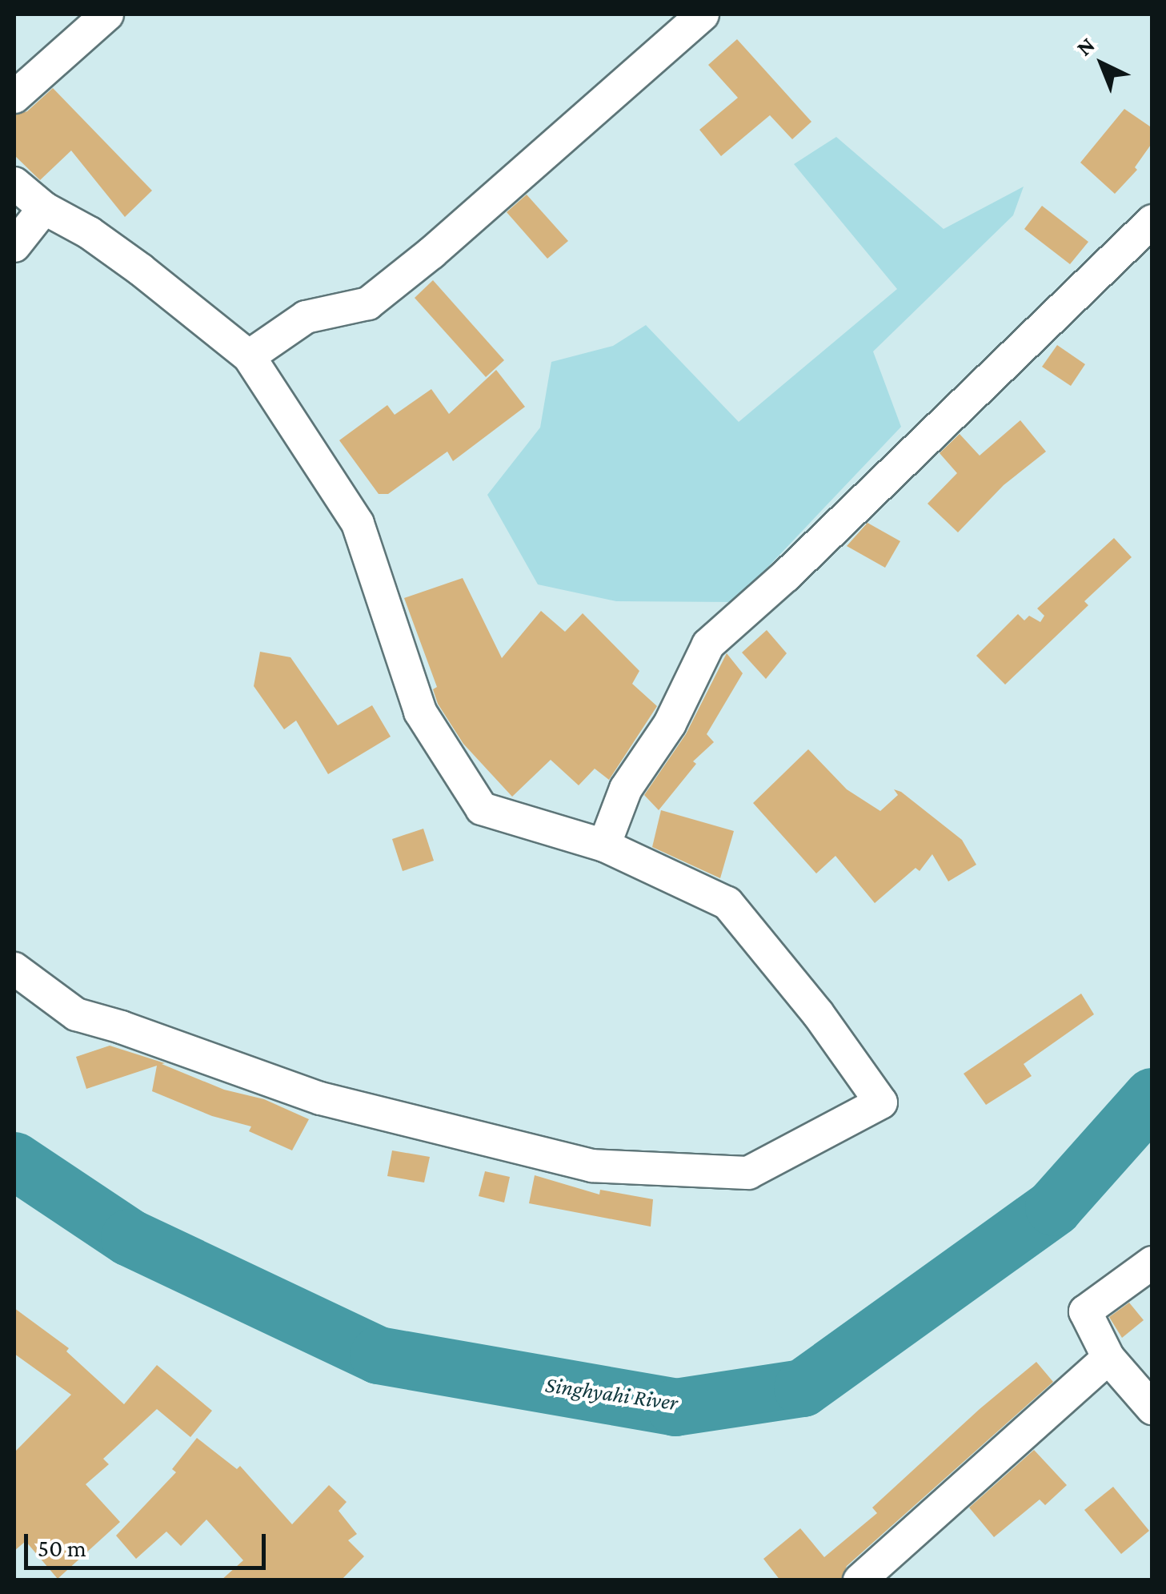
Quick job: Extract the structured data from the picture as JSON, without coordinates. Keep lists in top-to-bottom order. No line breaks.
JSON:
{"water":["Singhyahi River"],"scale_bar":"50 m","north":"top left"}
